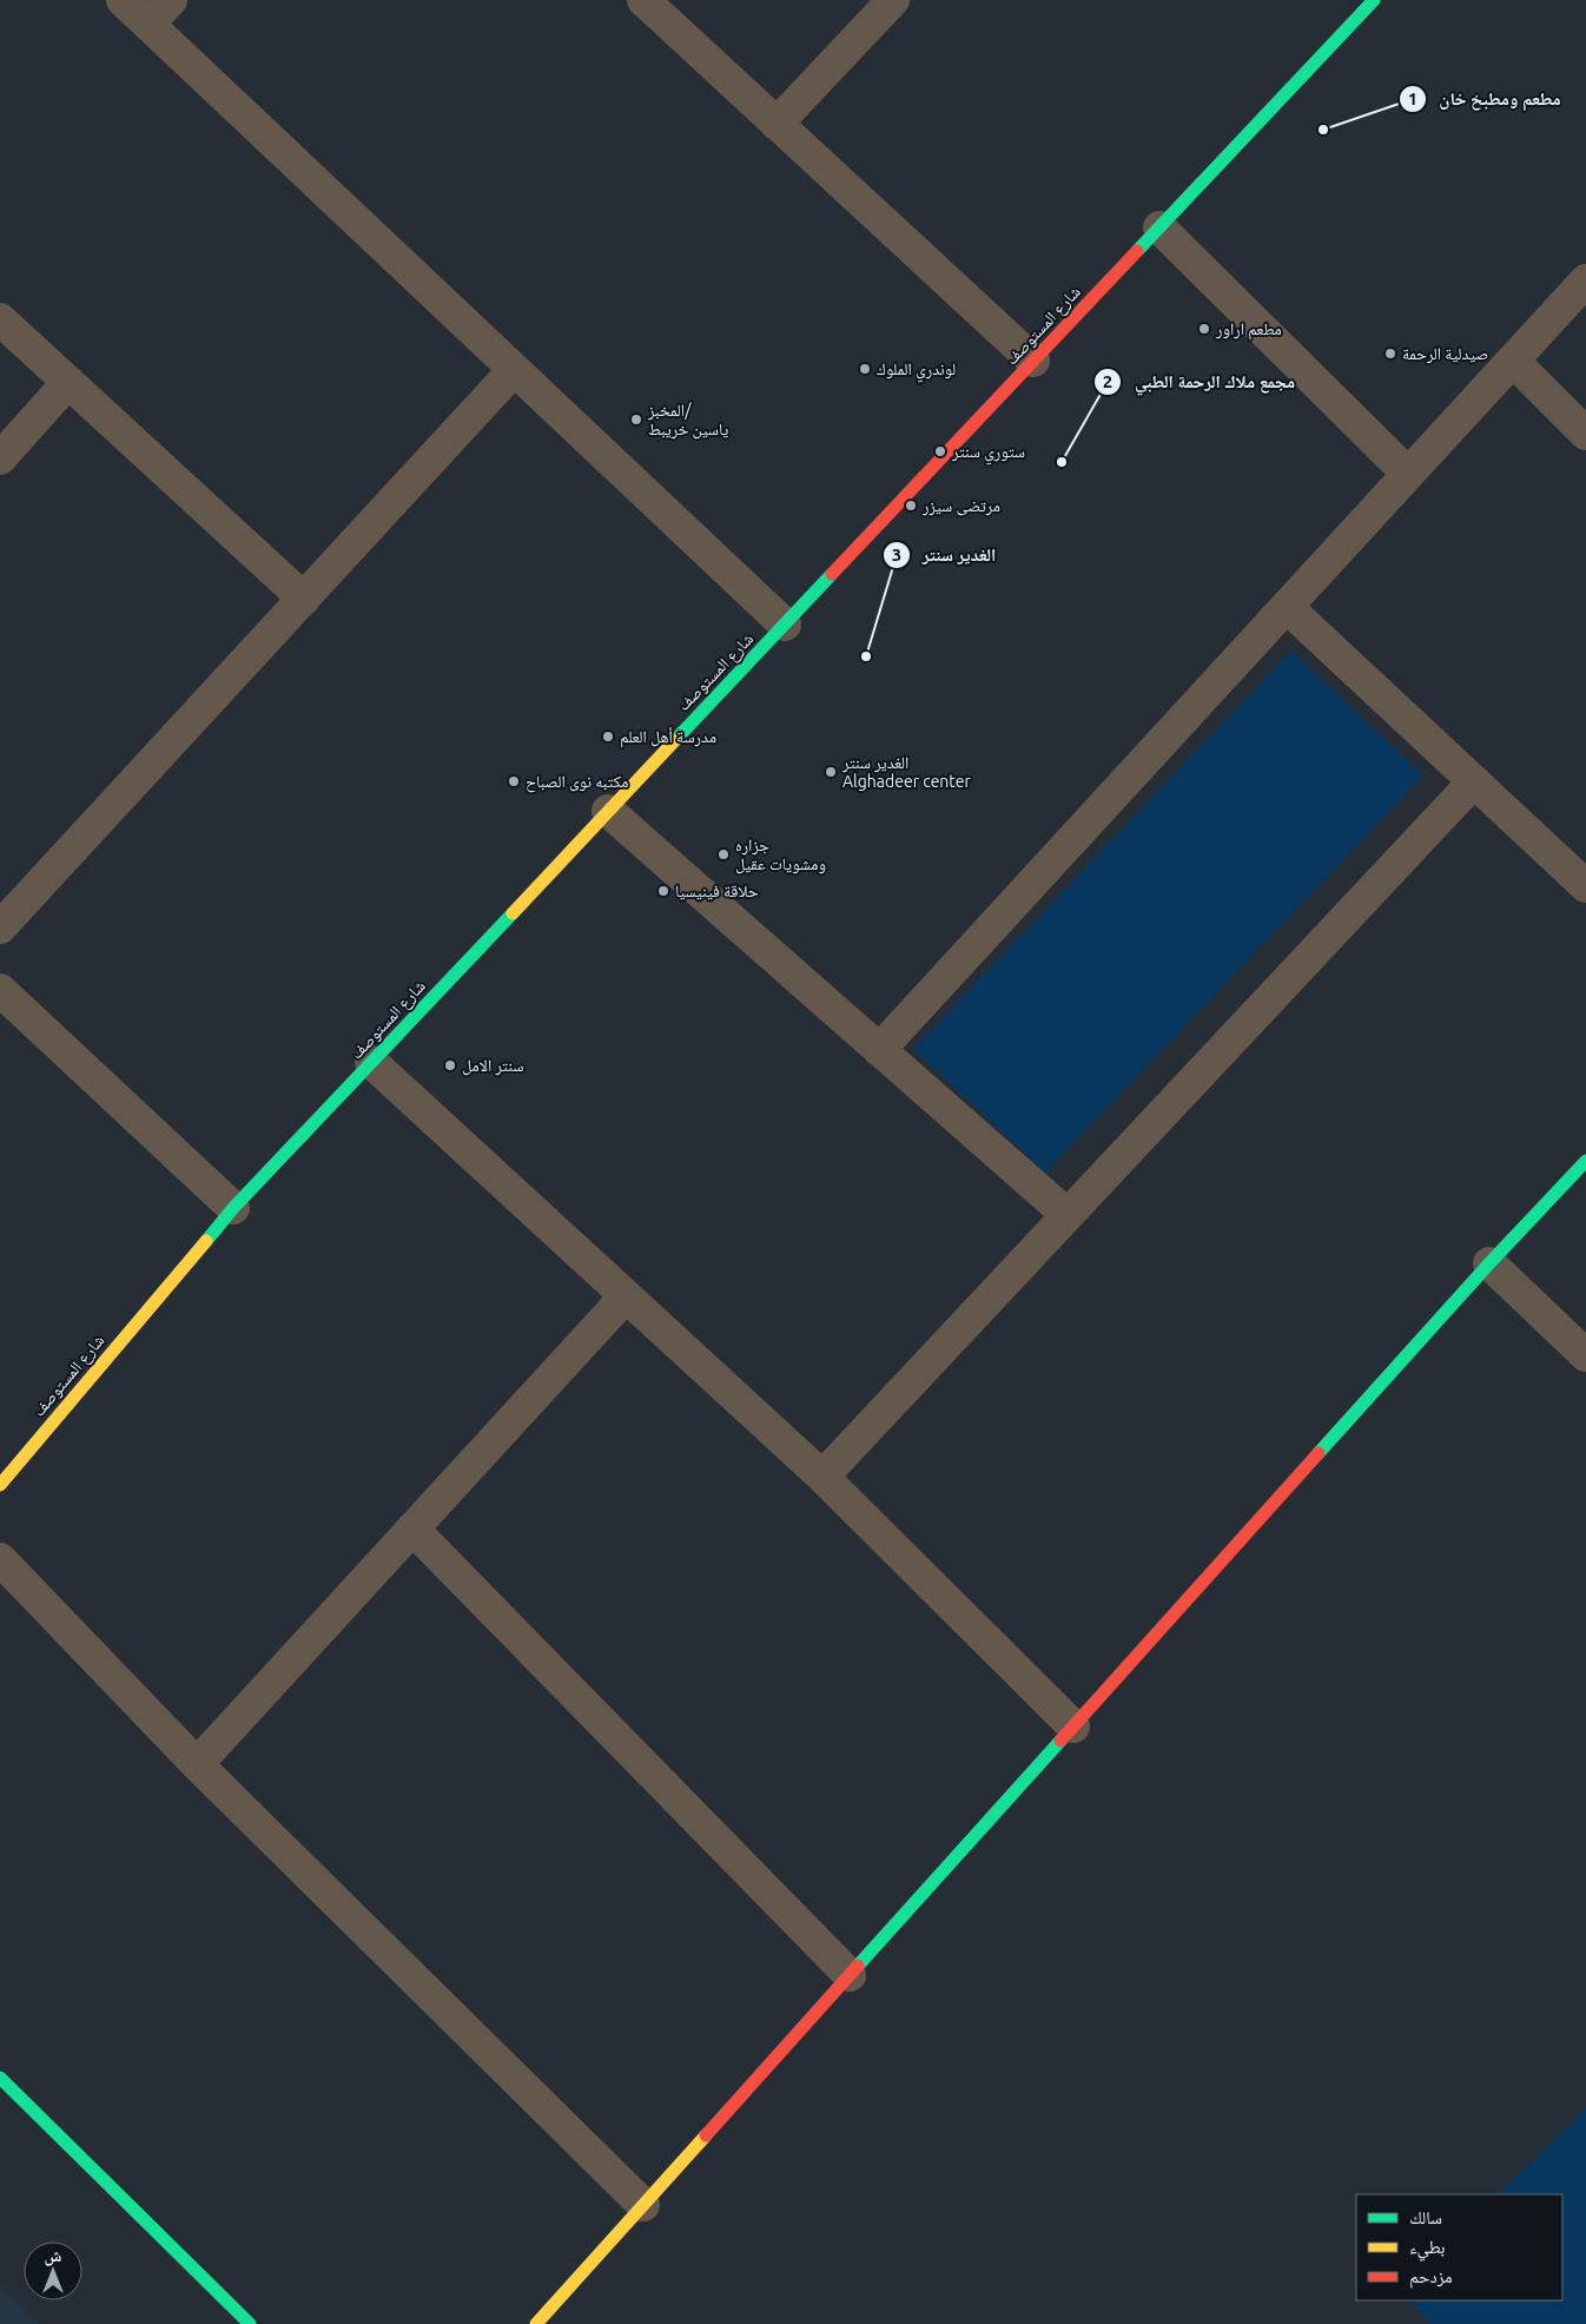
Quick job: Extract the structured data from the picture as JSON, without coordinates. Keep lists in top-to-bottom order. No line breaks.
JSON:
{"streets":{"street":["شارع المستوصف"]},"places":["مطعم ومطبخ خان","مطعم اراور","صيدلية الرحمة","لوندري الملوك","المخبز/ ياسين خريبط","ستوري سنتر","مجمع ملاك الرحمة الطبي","مرتضى سيزر","الغدير سنتر","مدرسة أهل العلم","الغدير سنتر Alghadeer center","مكتبه نوى الصباح","جزاره ومشويات عقيل","حلاقة فينيسيا","سنتر الامل"],"legend":["سالك","بطيء","مزدحم"],"north":"top"}
